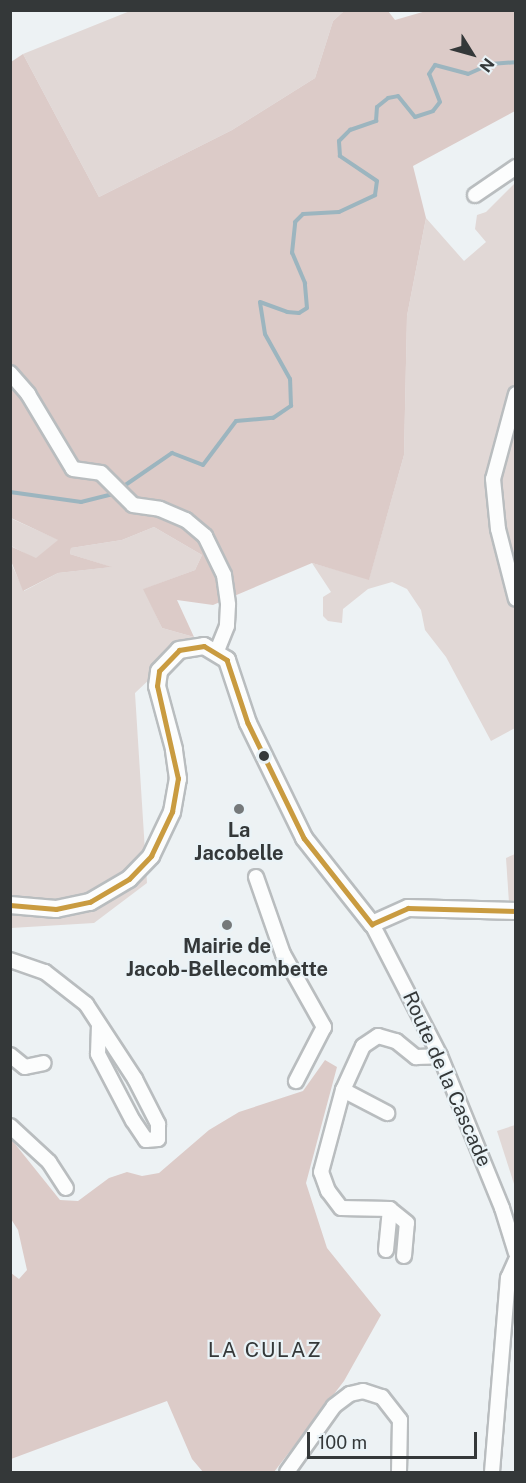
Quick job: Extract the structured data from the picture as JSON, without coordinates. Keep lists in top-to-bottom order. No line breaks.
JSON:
{"streets":{"street":["Route de la Cascade"]},"districts":["LA CULAZ"],"places":["La Jacobelle","Mairie de Jacob-Bellecombette"],"scale_bar":"100 m","north":"bottom right"}
